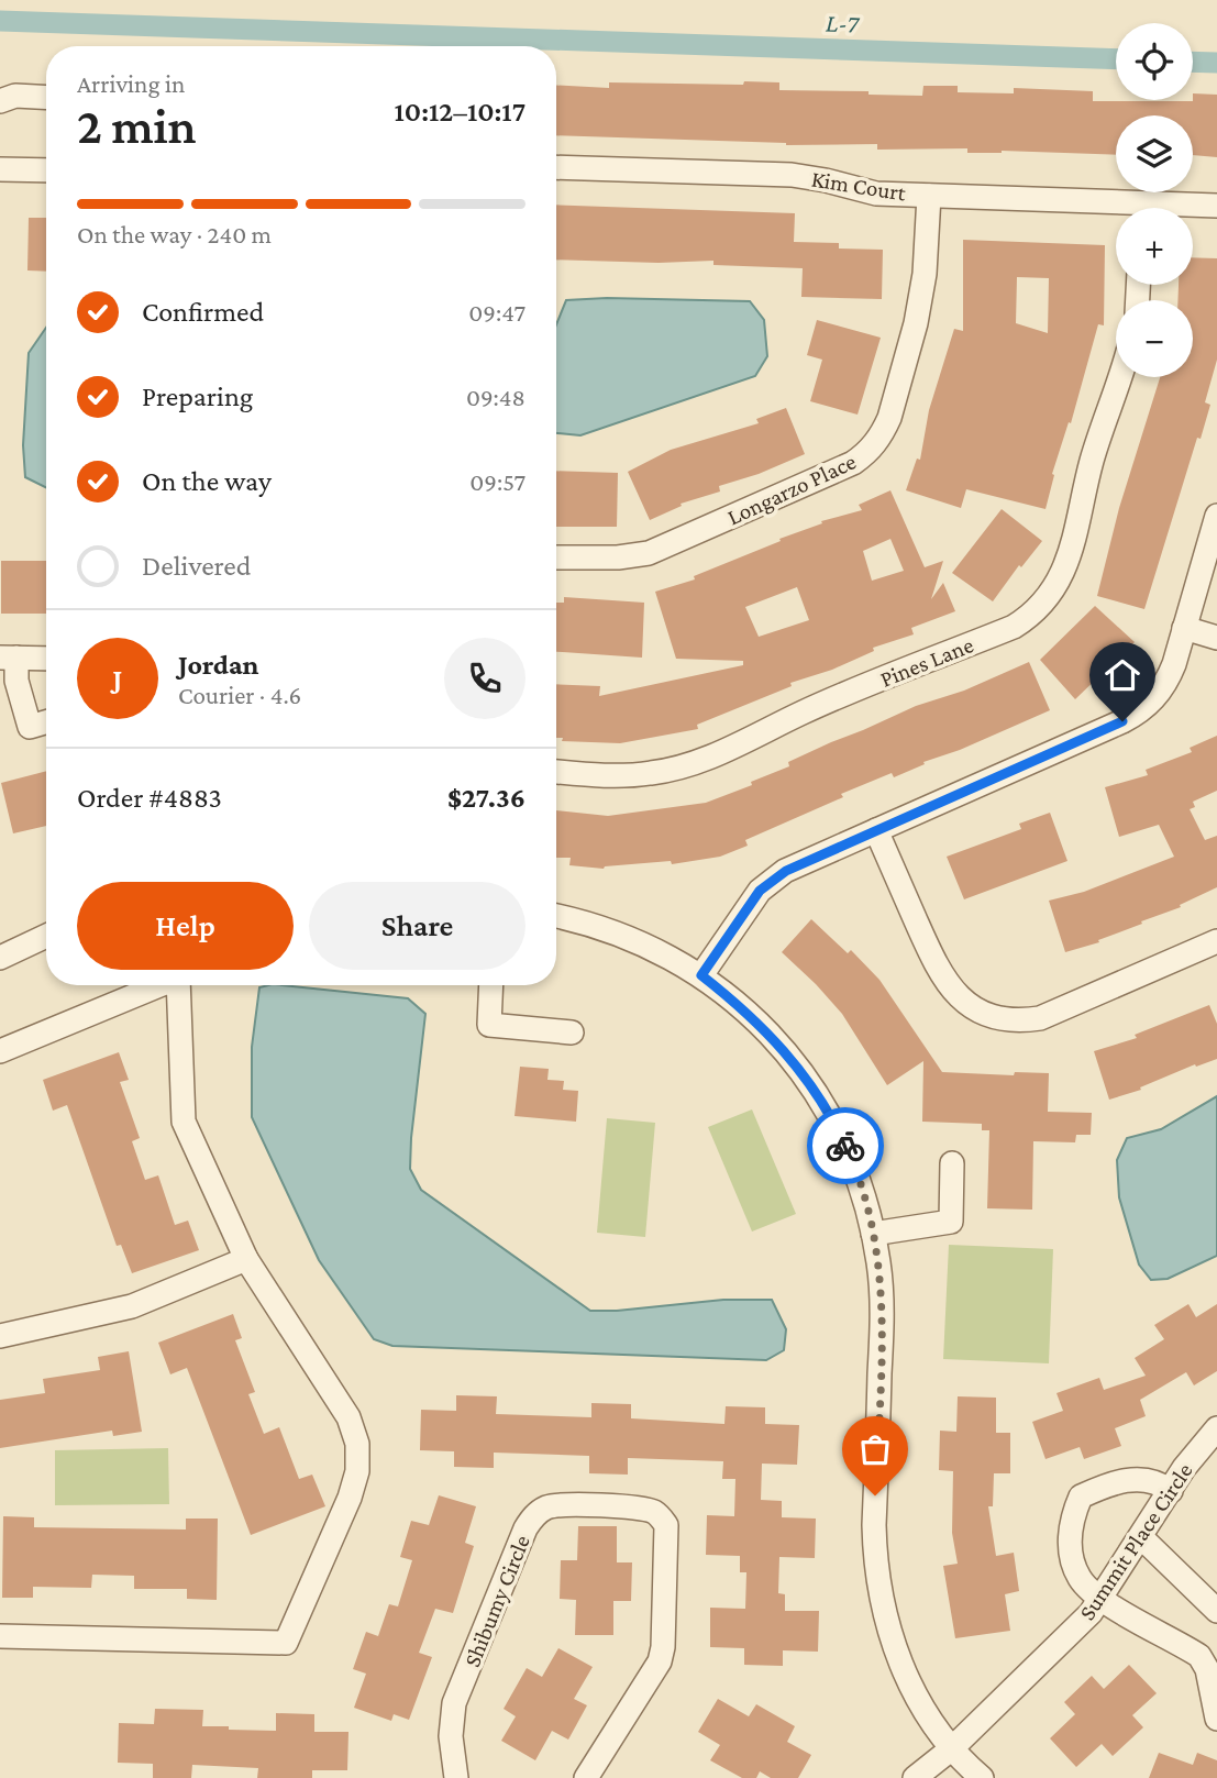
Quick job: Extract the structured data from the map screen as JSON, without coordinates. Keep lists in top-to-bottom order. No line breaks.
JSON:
{"streets":{"street":["Kim Court","Longarzo Place","Pines Lane","Summit Place Circle","Shibumy Circle"]},"crossings":[["Kim Court","Longarzo Place"]],"water":["L-7"],"page":{"map_buttons":["+","−"],"heading":["2 min","Arriving in","10:12–10:17"],"panel":["Jordan","Courier · 4.6","Order #4883","$27.36"],"bar":"On the way · 240 m","list":[["Confirmed","09:47"],["Preparing","09:48"],["On the way","09:57"],"Delivered"],"round":"J","buttons":["Help","Share"]}}
